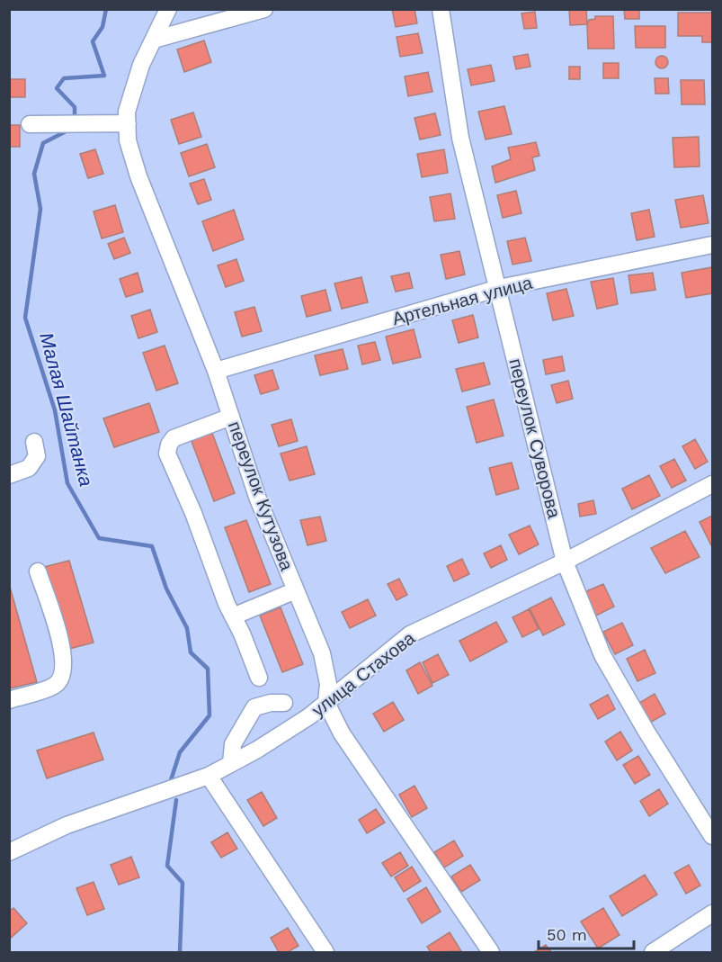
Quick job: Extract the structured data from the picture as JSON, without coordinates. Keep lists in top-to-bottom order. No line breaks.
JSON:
{"streets":{"street":["Артельная улица","переулок Суворова","переулок Кутузова","улица Стахова"]},"crossings":[["Артельная улица","переулок Суворова"],["Артельная улица","переулок Кутузова"],["переулок Суворова","улица Стахова"],["переулок Кутузова","улица Стахова"]],"water":["Малая Шайтанка"],"scale_bar":"50 m"}
